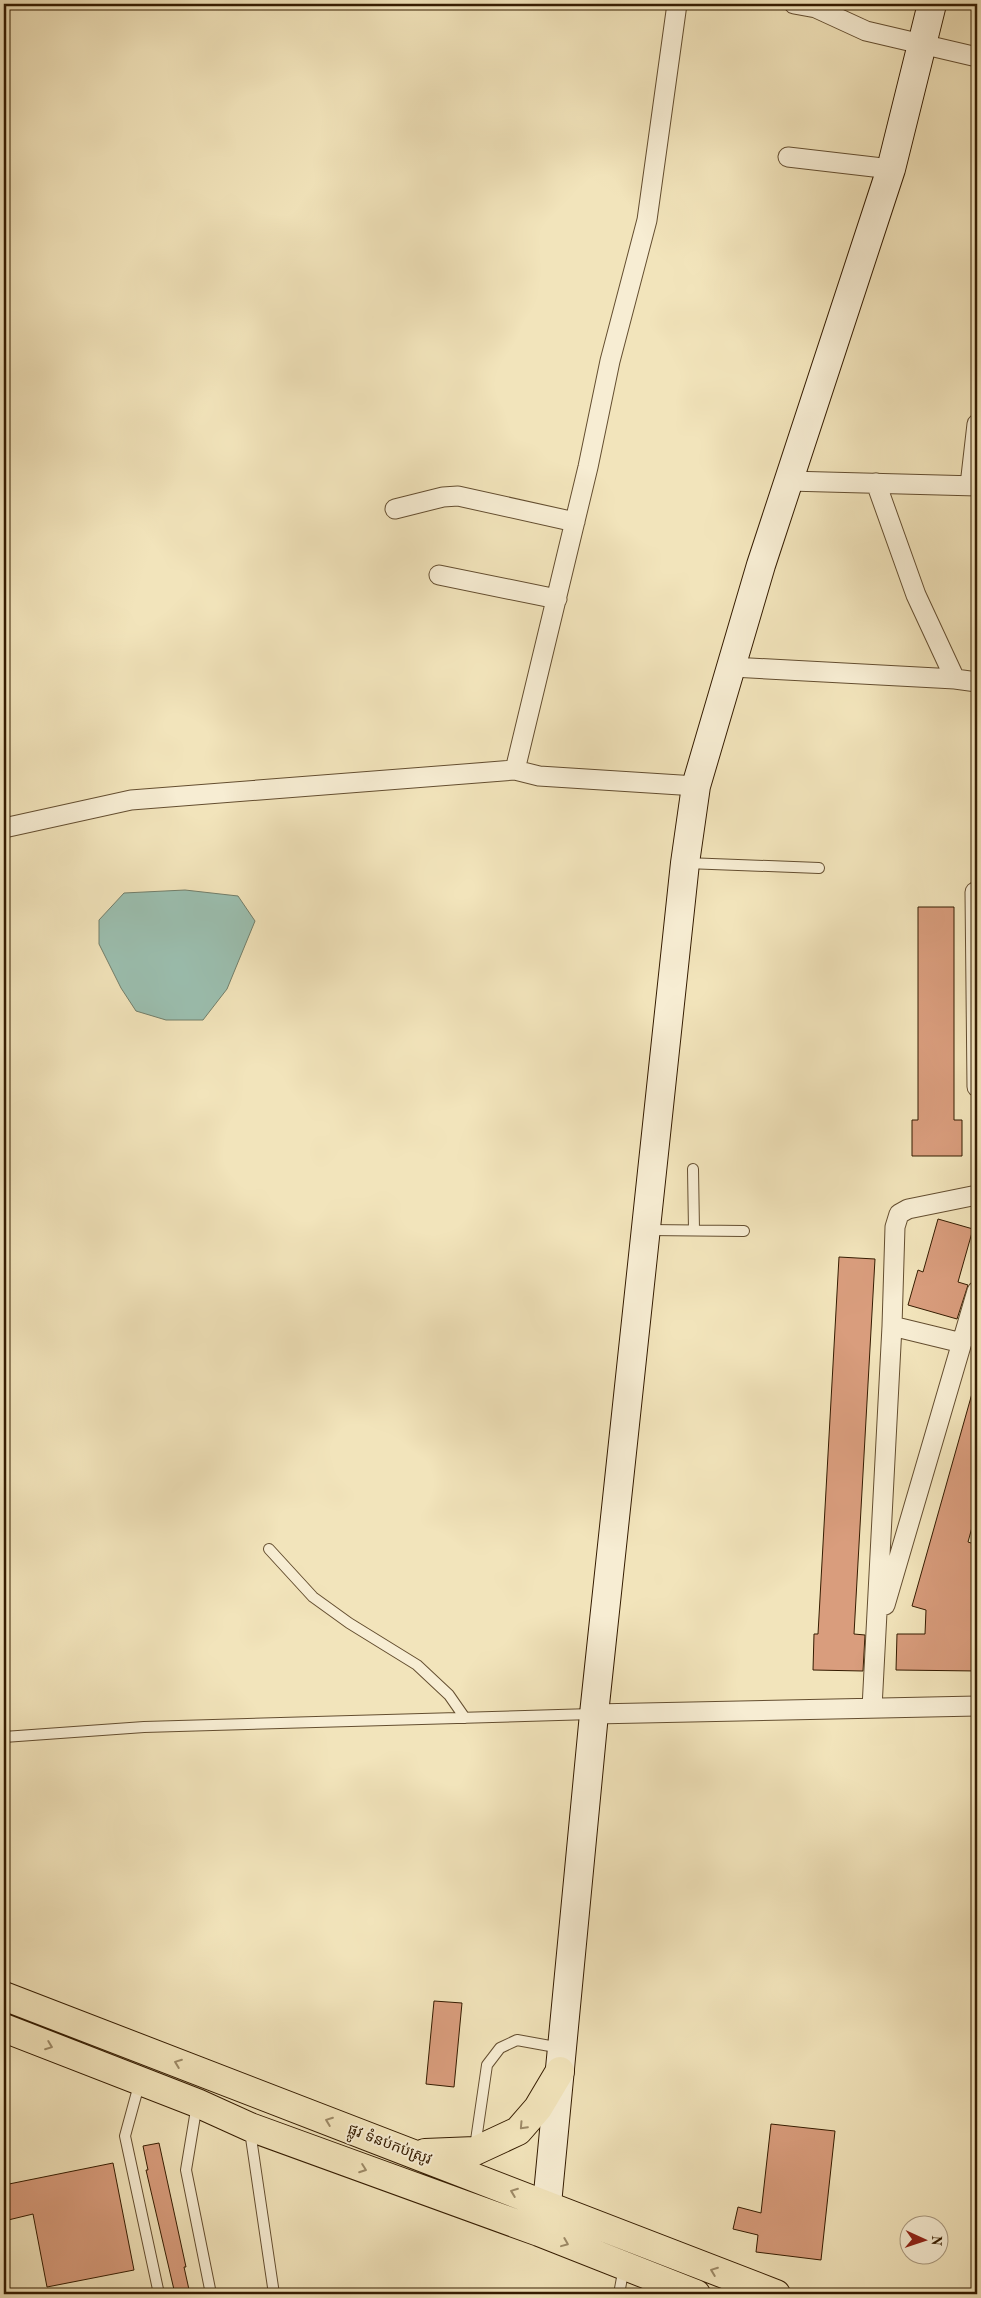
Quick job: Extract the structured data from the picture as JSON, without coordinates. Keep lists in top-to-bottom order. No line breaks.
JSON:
{"streets":{"main road":["ផ្លូវ ទំនប់កប់ស្រូវ"]},"north":"right"}
